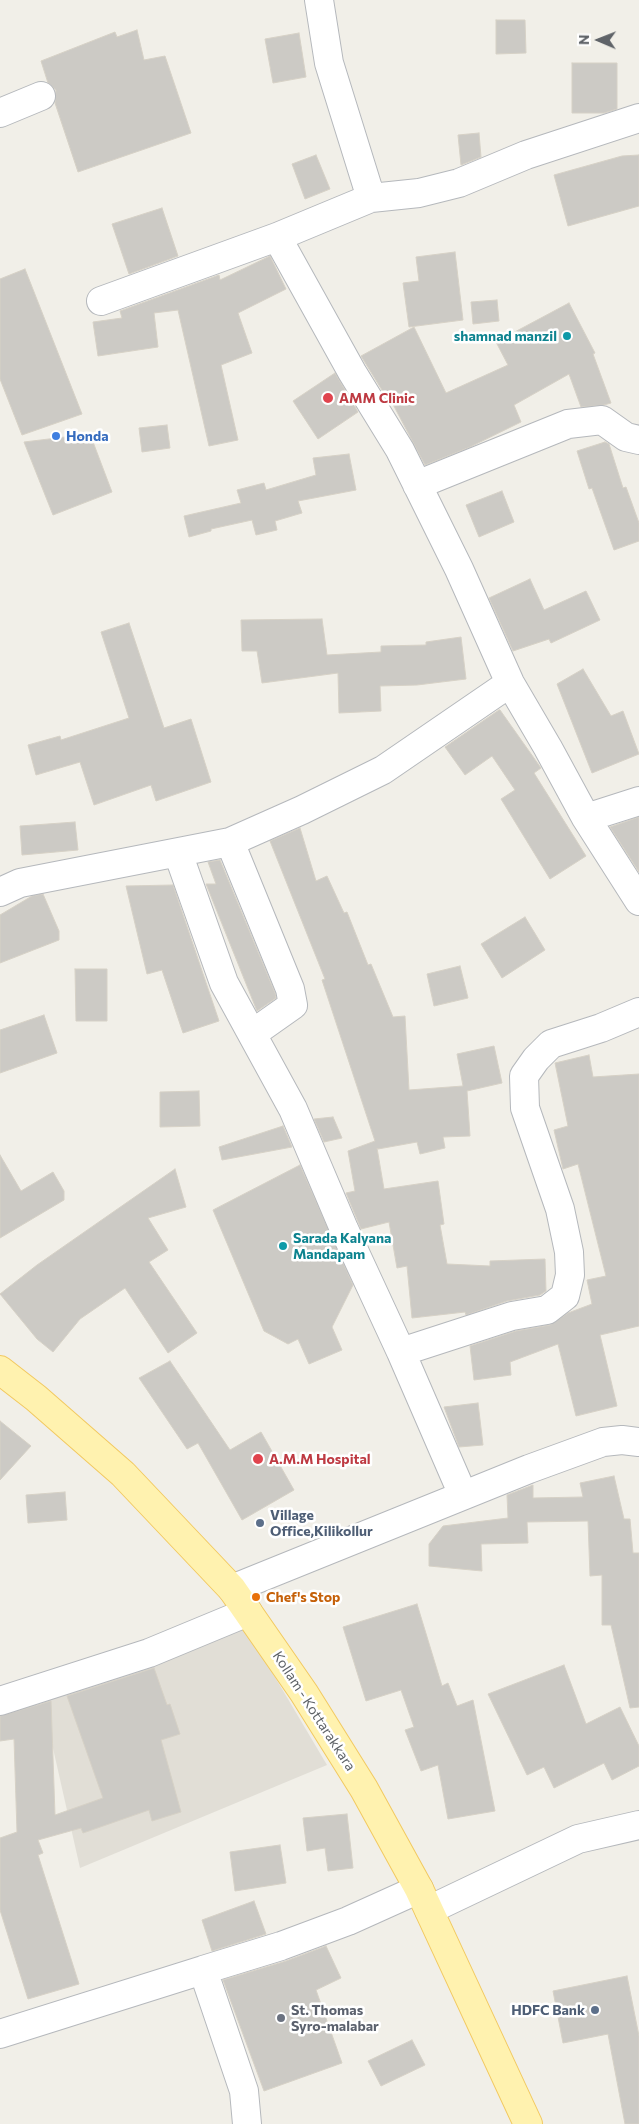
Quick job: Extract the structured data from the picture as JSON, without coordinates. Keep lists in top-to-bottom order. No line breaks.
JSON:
{"streets":{"main road":["Kollam - Kottarakkara"]},"places":["shamnad manzil","AMM Clinic","Honda","Sarada Kalyana Mandapam","A.M.M Hospital","Village Office,Kilikollur","Chef's Stop","HDFC Bank","St. Thomas Syro-malabar"],"north":"left"}
